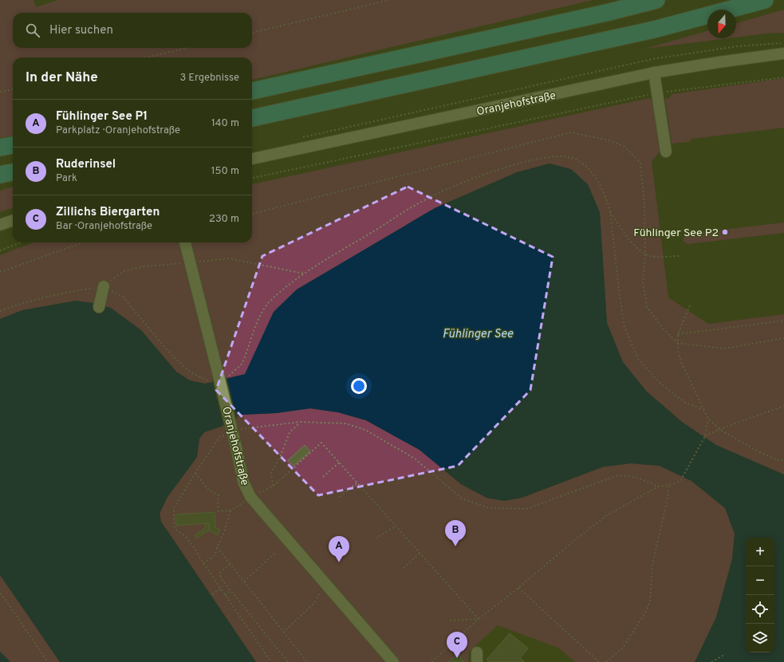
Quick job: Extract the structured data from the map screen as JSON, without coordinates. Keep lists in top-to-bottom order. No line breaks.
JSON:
{"streets":{"street":["Oranjehofstraße"]},"water":["Fühlinger See"],"places":["Fühlinger See P2"],"north":"bottom","page":{"search":"Hier suchen","heading":["In der Nähe","3 Ergebnisse"],"list":[{"mark":"A","name":"Fühlinger See P1","note":"Parkplatz · Oranjehofstraße","value":"140 m"},{"mark":"B","name":"Ruderinsel","note":"Park","value":"150 m"},{"mark":"C","name":"Zillichs Biergarten","note":"Bar · Oranjehofstraße","value":"230 m"}],"pins":["B","A","C"],"map_buttons":["+","−"]}}
